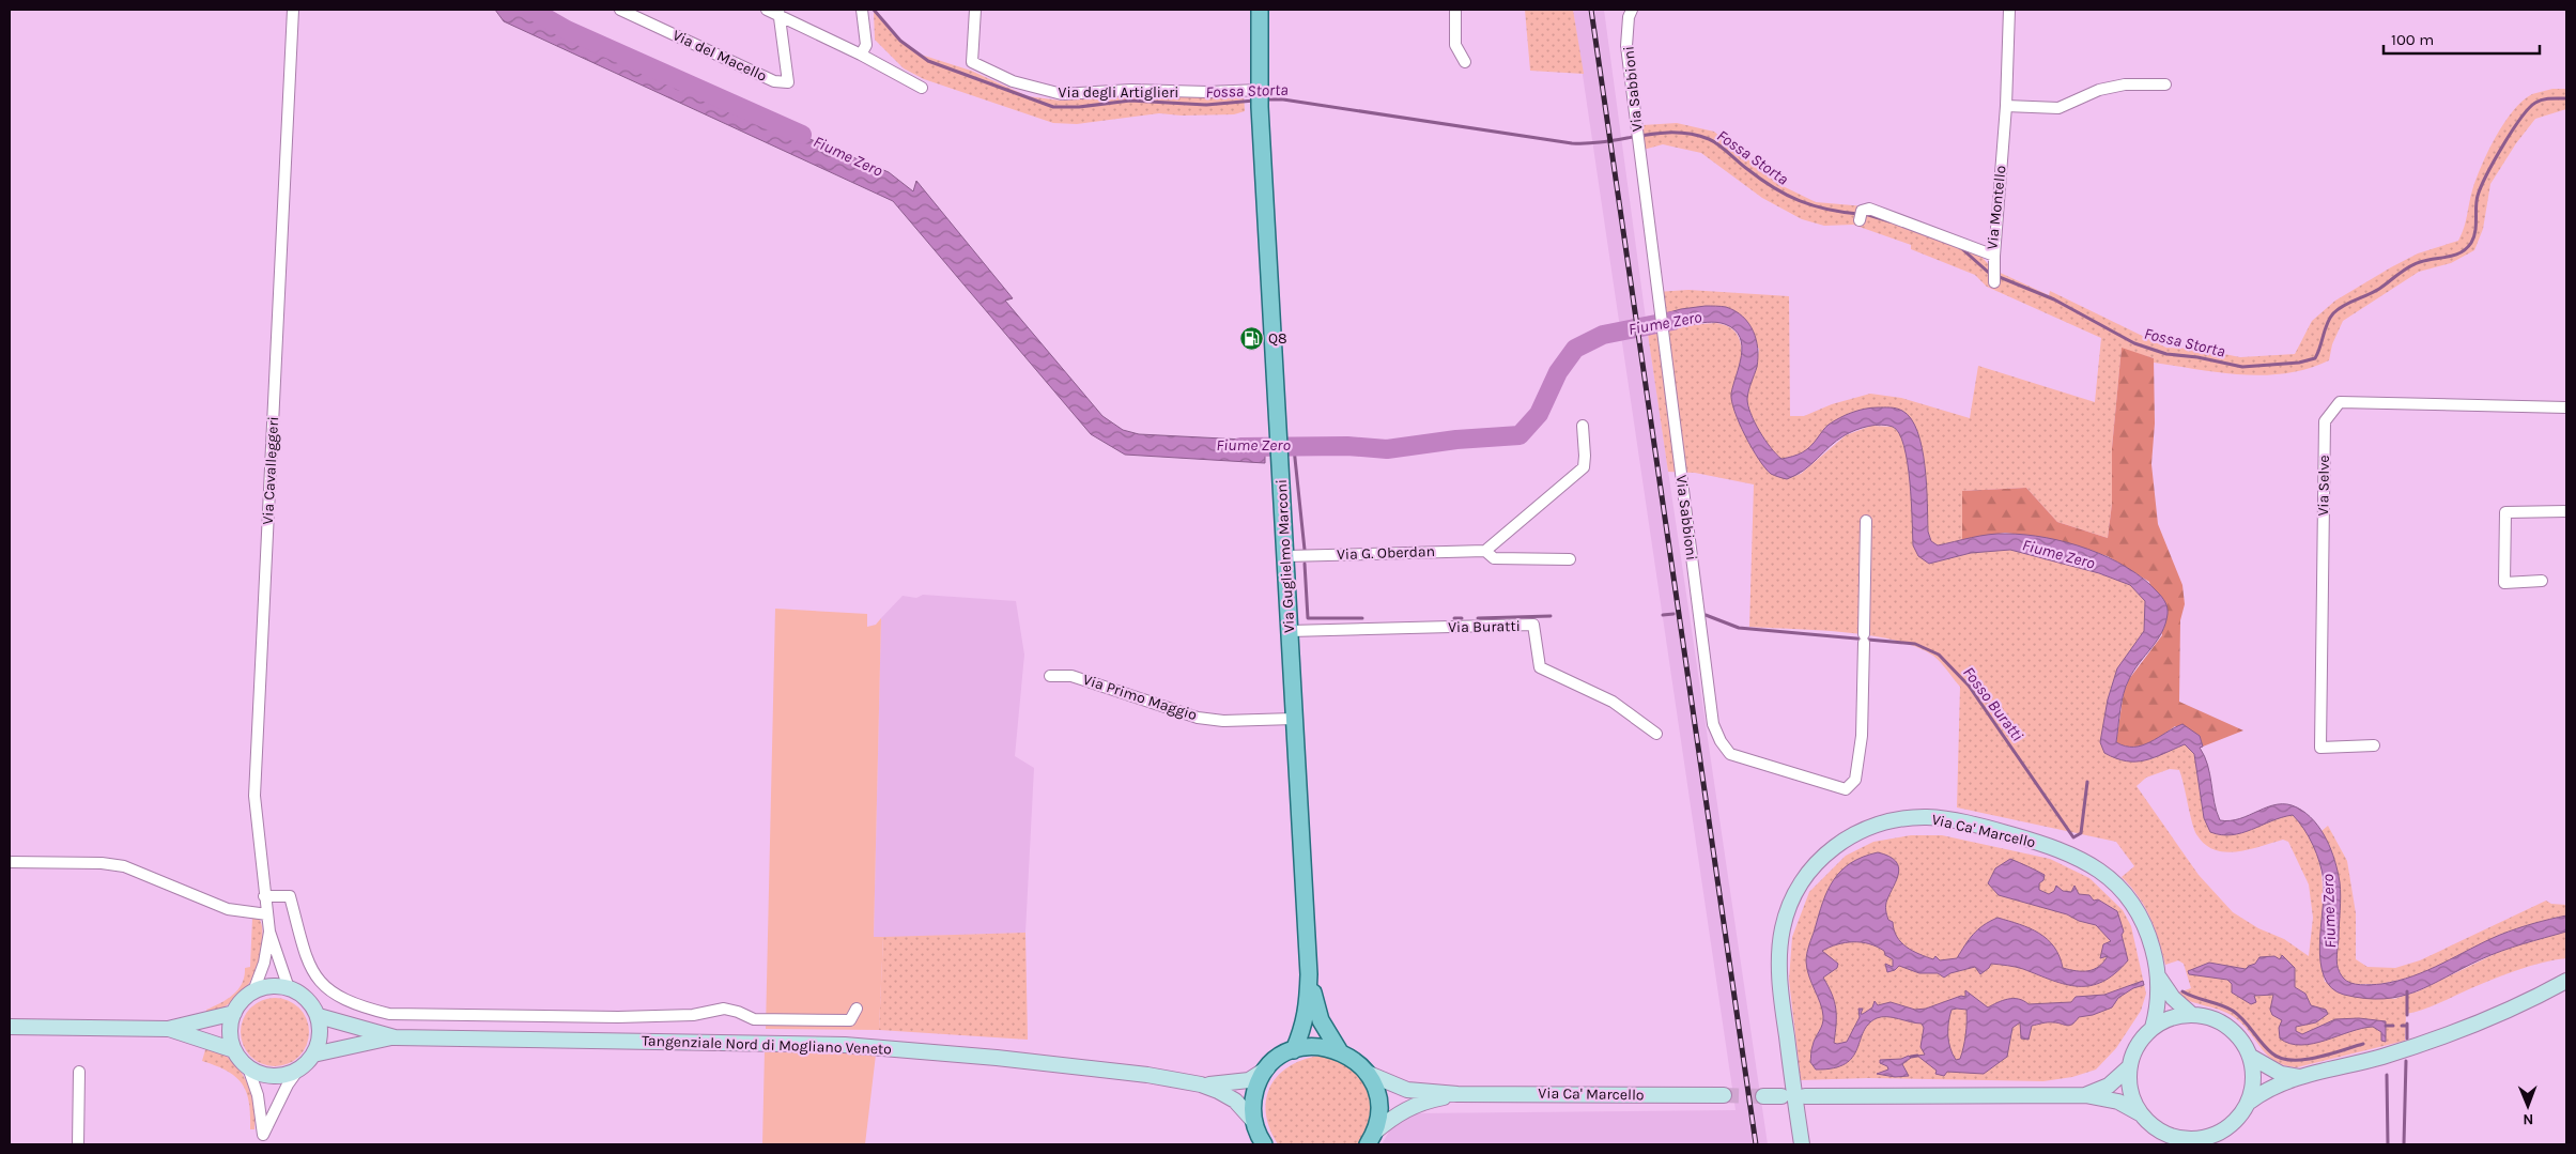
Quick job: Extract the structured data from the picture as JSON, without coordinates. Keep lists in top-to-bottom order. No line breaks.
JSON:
{"streets":{"main road":["Via Guglielmo Marconi","Via Ca' Marcello","Tangenziale Nord di Mogliano Veneto"],"street":["Via del Macello","Via Sabbioni","Via degli Artiglieri","Via Montello","Via Cavalleggeri","Via Selve","Via G. Oberdan","Via Buratti","Via Primo Maggio"]},"crossings":[["Via degli Artiglieri","Via Guglielmo Marconi"],["Via G. Oberdan","Via Guglielmo Marconi"],["Via Guglielmo Marconi","Via Buratti"],["Via Guglielmo Marconi","Via Primo Maggio"],["Via Guglielmo Marconi","Tangenziale Nord di Mogliano Veneto"]],"water":["Fossa Storta","Fiume Zero","Fosso Buratti"],"places":{"fuel station":["Q8"]},"scale_bar":"100 m","north":"bottom"}
